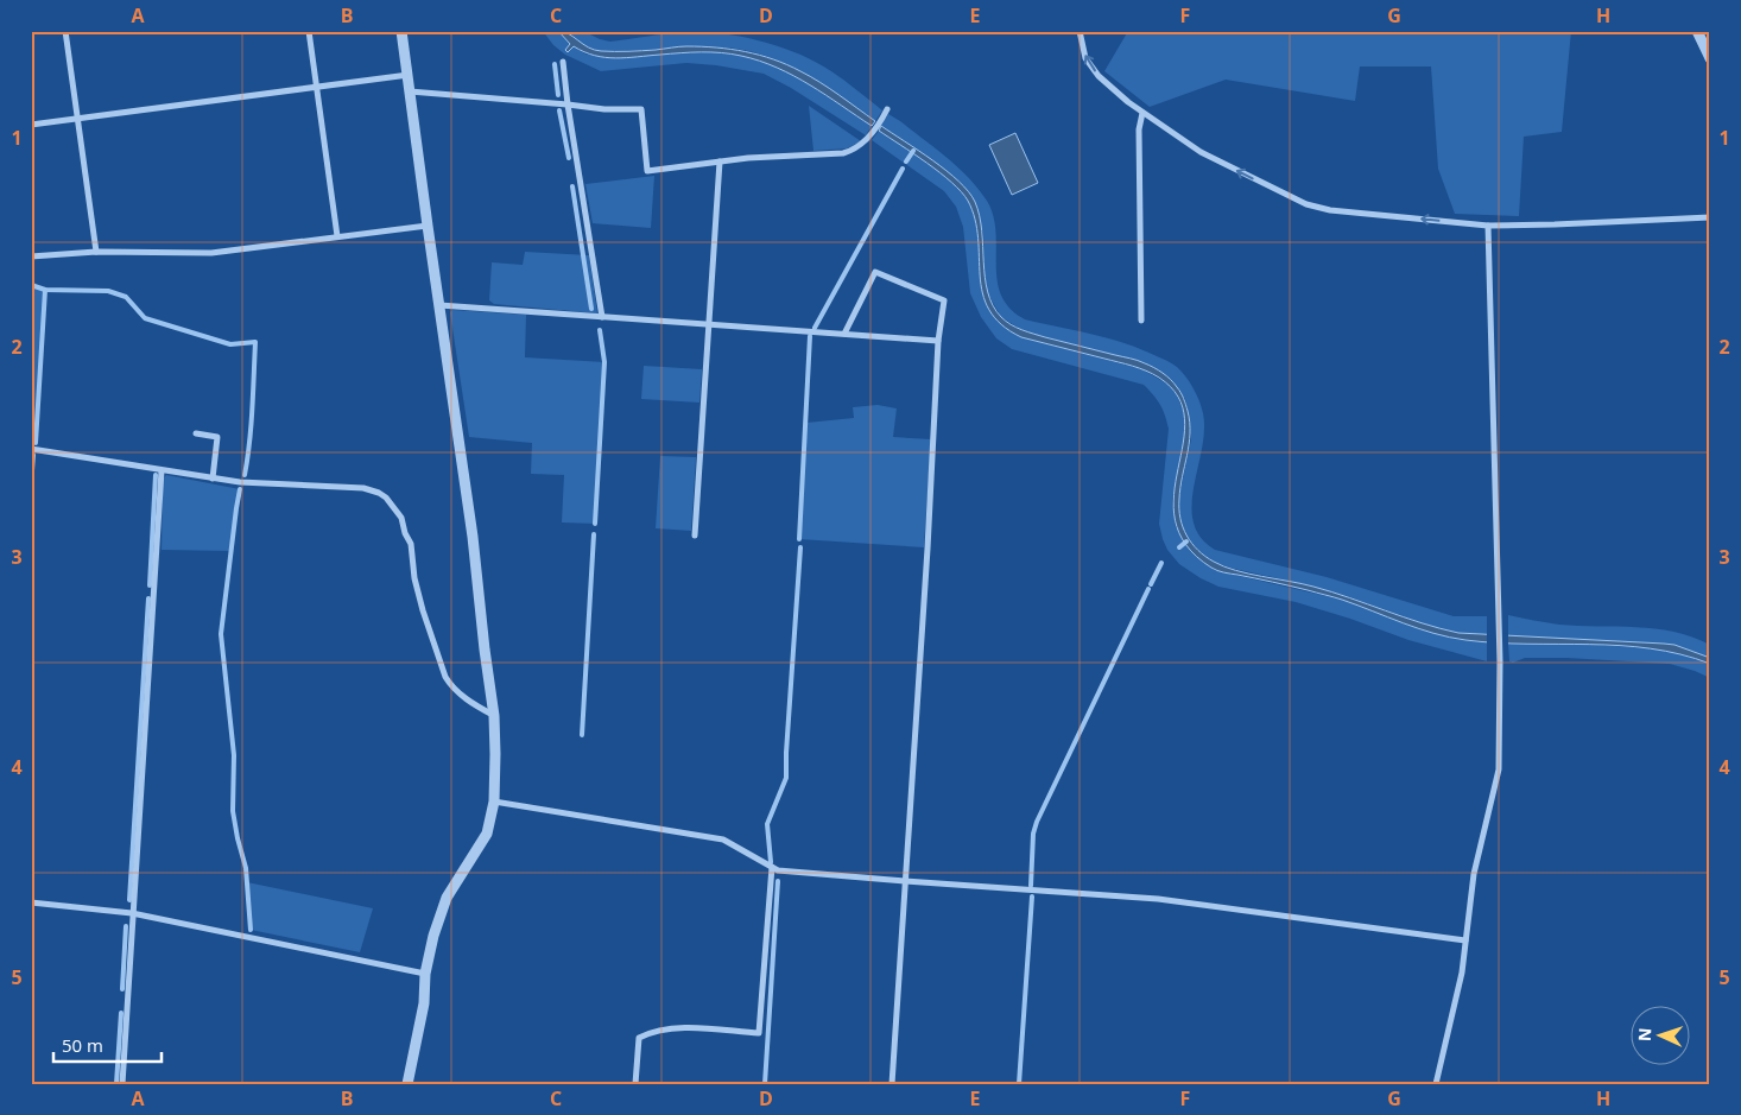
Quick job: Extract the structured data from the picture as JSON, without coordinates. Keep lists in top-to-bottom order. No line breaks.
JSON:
{"scale_bar":"50 m","north":"left","grid":{"columns":["A","B","C","D","E","F","G","H"],"rows":["1","2","3","4","5"]}}
